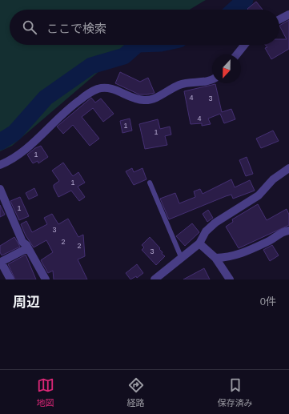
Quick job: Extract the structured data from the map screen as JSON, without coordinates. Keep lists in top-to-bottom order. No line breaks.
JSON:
{"house_numbers":["4","3","4","1","1","1","1","1","3","2","2","3"],"north":"bottom","page":{"search":"ここで検索","heading":["周辺","0件"],"nav":["地図","経路","保存済み"]}}
